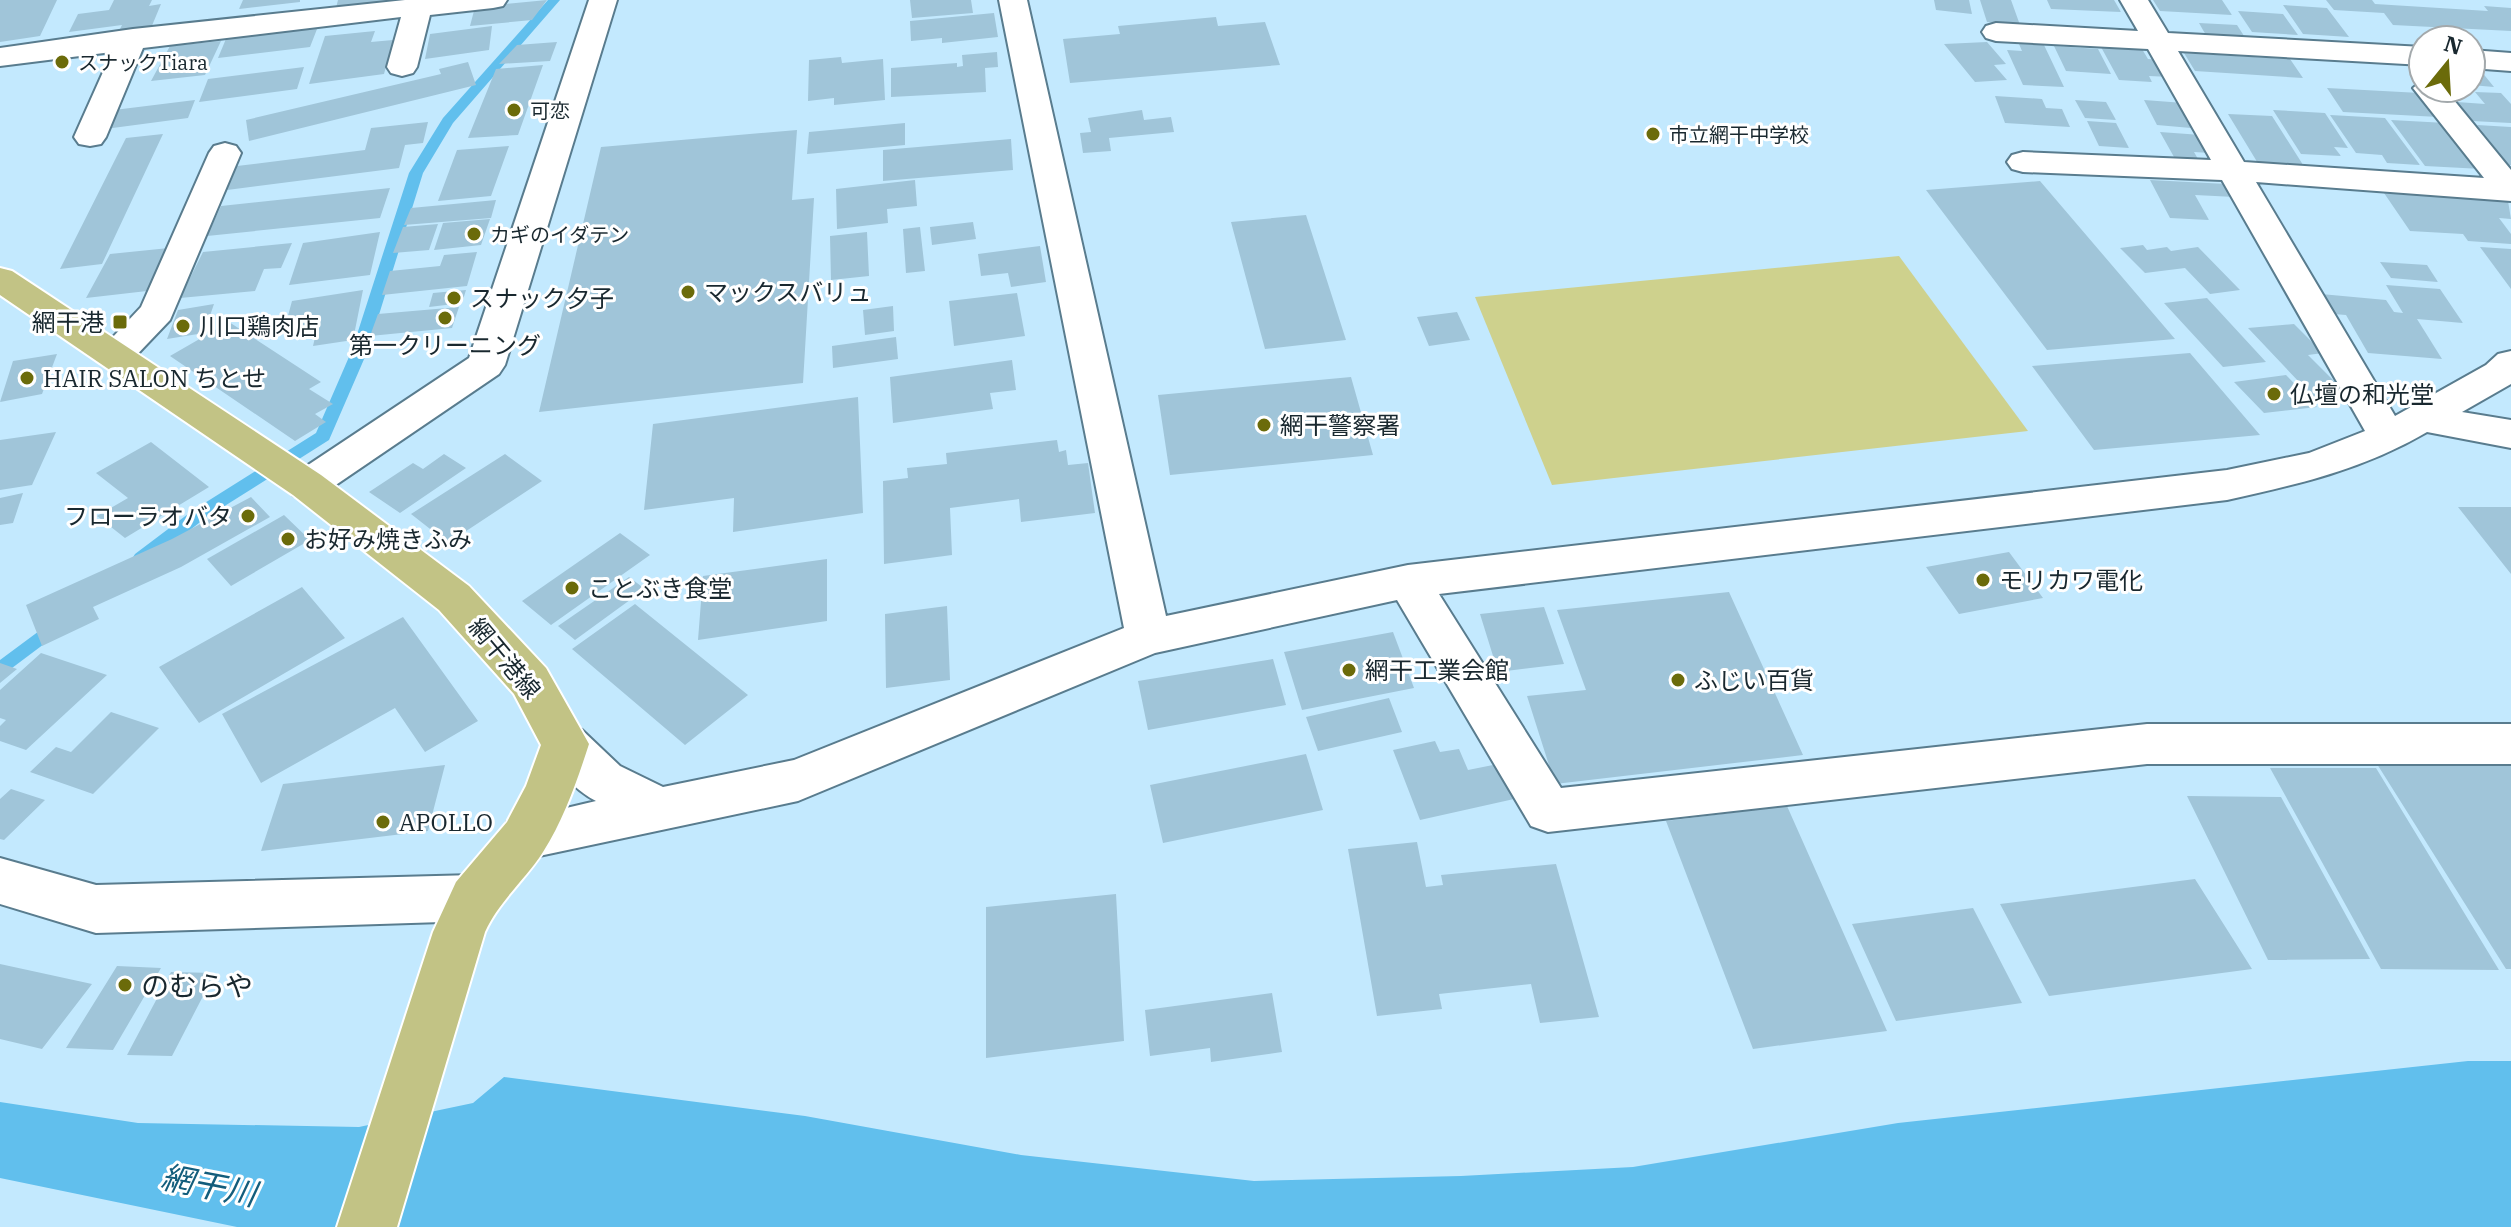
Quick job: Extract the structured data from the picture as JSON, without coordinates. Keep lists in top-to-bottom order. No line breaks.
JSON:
{"streets":{"main road":["網干港線"]},"water":["網干川"],"places":{"other":["スナックTiara","可恋","市立網干中学校","カギのイダテン","マックスバリュ","スナック夕子","第一クリーニング","川口鶏肉店","HAIR SALON ちとせ","仏壇の和光堂","網干警察署","フローラオバタ","お好み焼きふみ","モリカワ電化","ことぶき食堂","網干工業会館","ふじい百貨","APOLLO","のむらや"],"transit":["網干港"]},"north":"top"}
